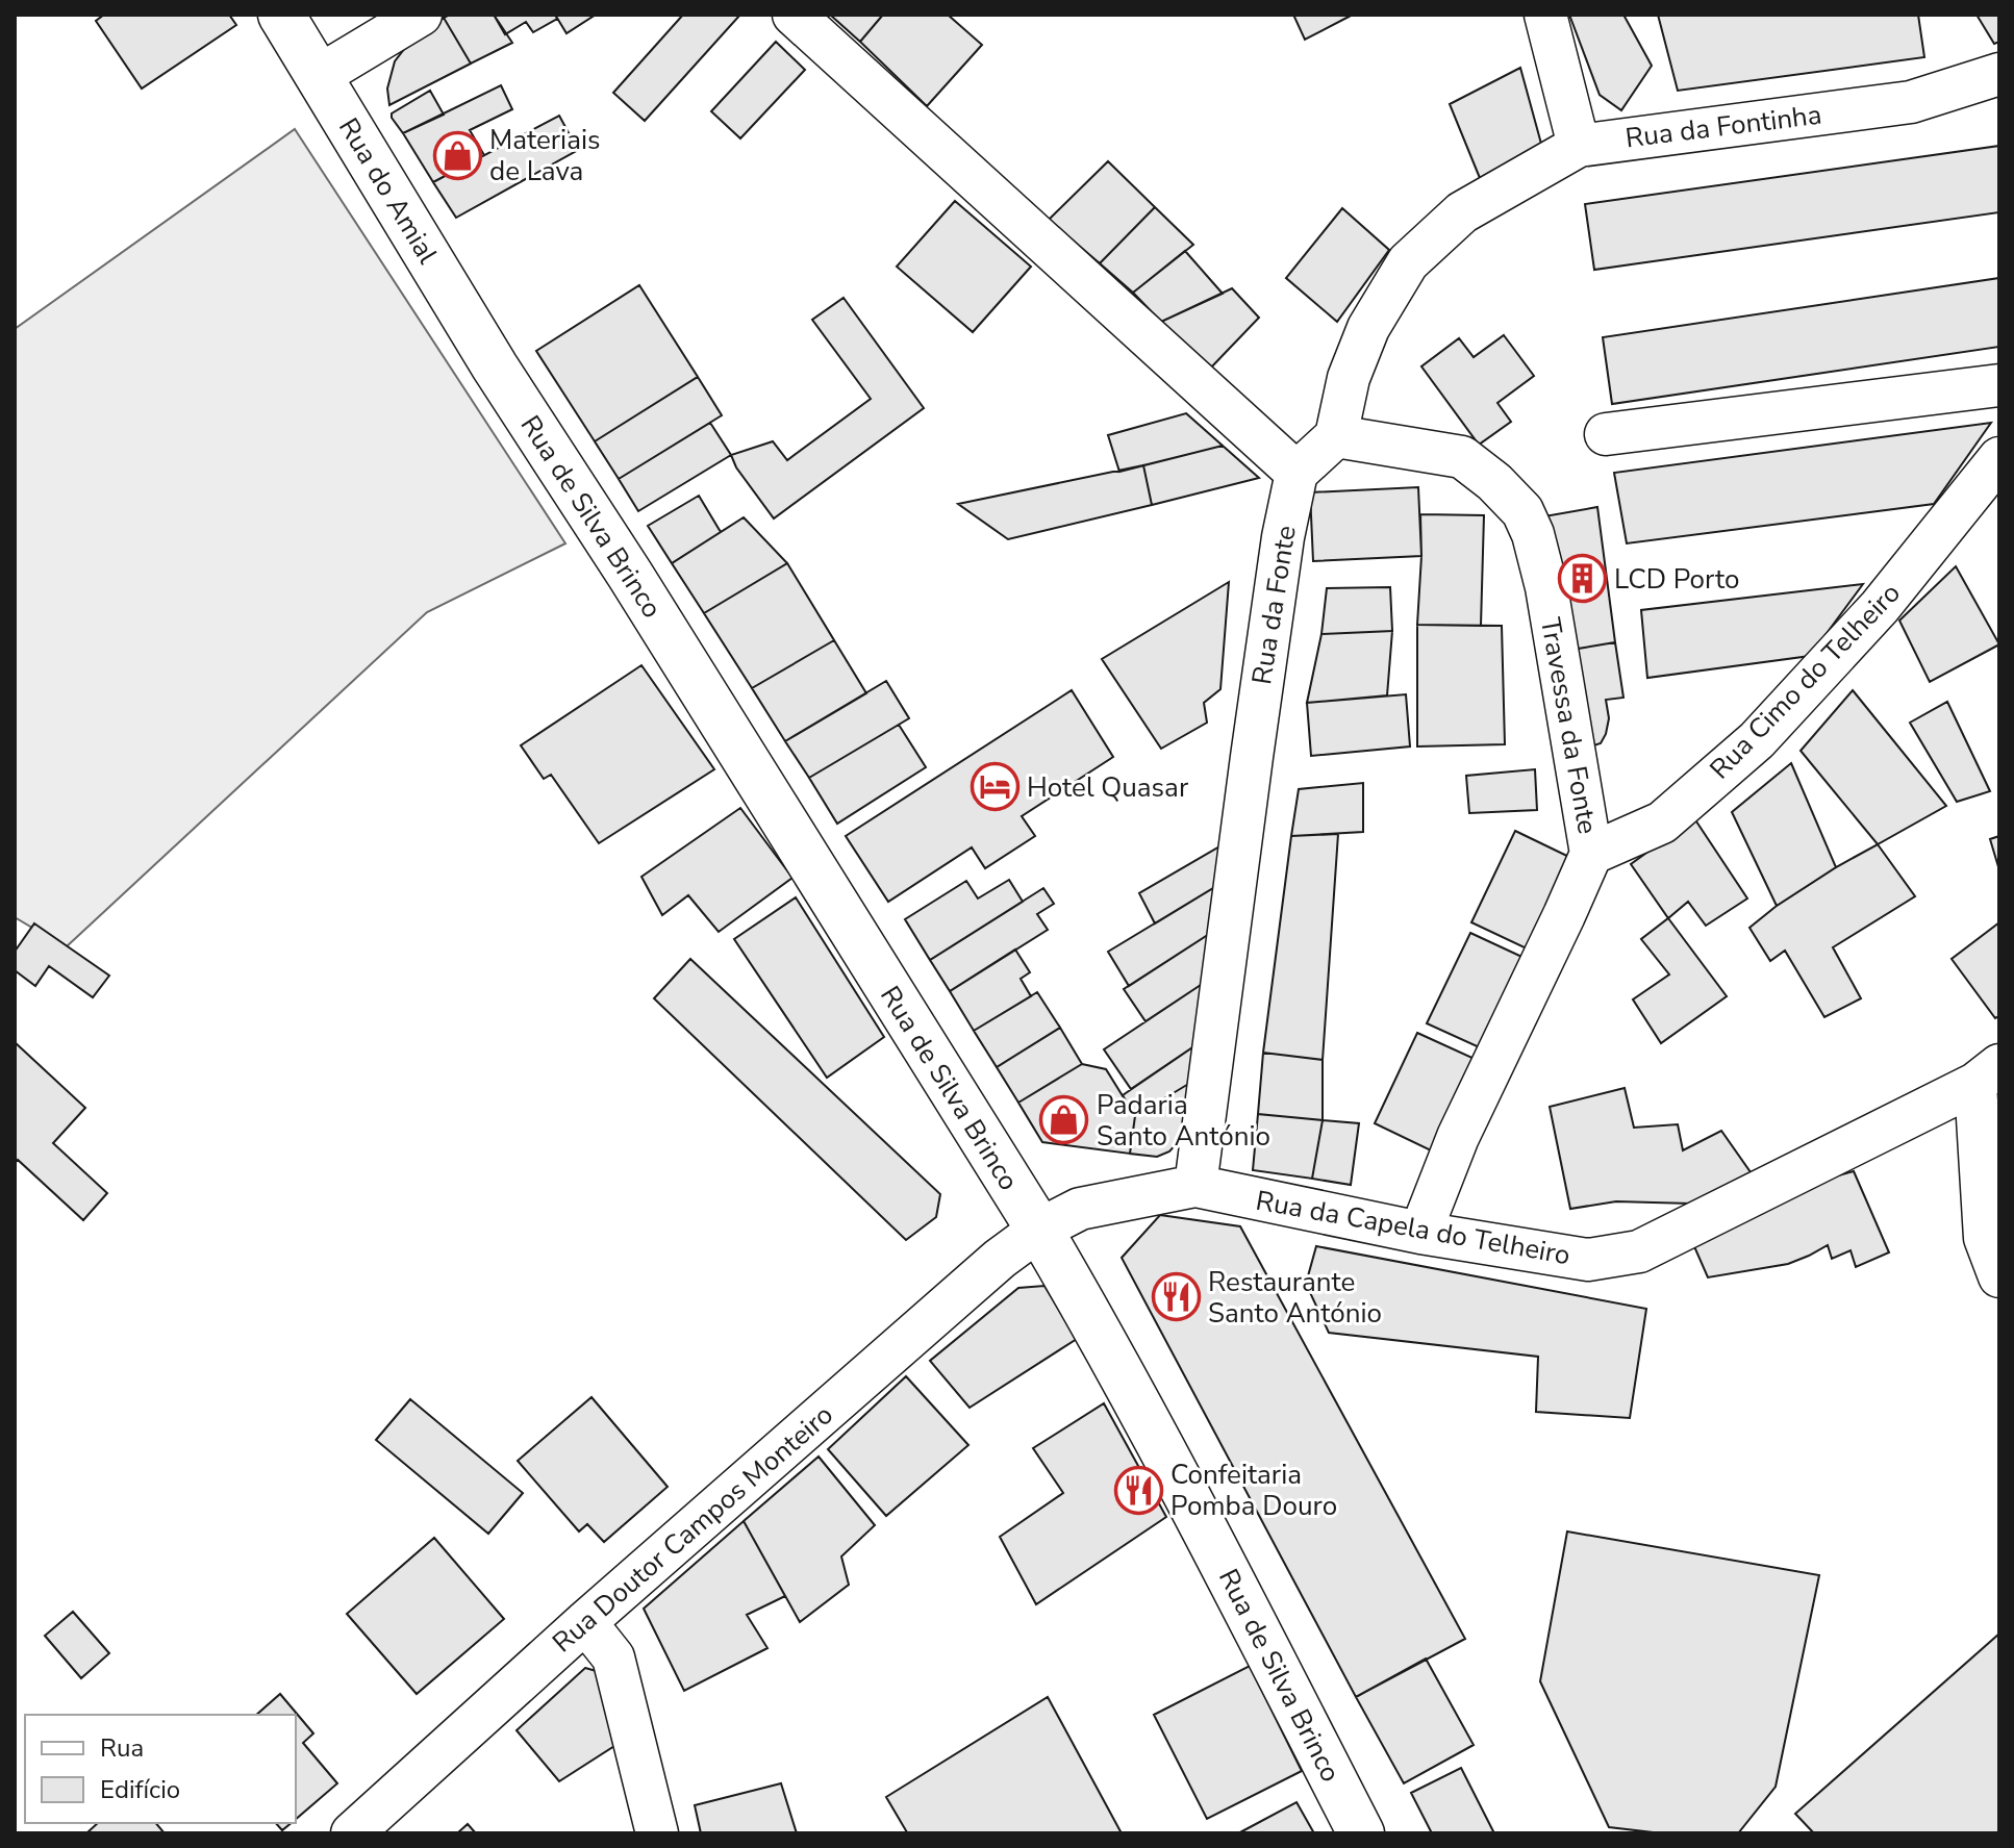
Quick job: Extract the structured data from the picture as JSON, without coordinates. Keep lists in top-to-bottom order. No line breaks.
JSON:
{"streets":{"main road":["Rua do Amial","Rua de Silva Brinco"],"street":["Rua da Fontinha","Rua da Fonte","Rua Cimo do Telheiro","Travessa da Fonte","Rua da Capela do Telheiro","Rua Doutor Campos Monteiro"]},"crossings":[["Rua do Amial","Rua de Silva Brinco"],["Rua de Silva Brinco","Rua da Capela do Telheiro"],["Rua de Silva Brinco","Rua Doutor Campos Monteiro"],["Rua da Fonte","Rua da Capela do Telheiro"],["Rua Cimo do Telheiro","Travessa da Fonte"],["Rua da Capela do Telheiro","Rua Doutor Campos Monteiro"]],"places":{"shop":["Materiais de Lava","Padaria Santo António"],"building":["LCD Porto"],"hotel":["Hotel Quasar"],"restaurant":["Restaurante Santo António","Confeitaria Pomba Douro"]},"legend":["Rua","Edifício"]}
